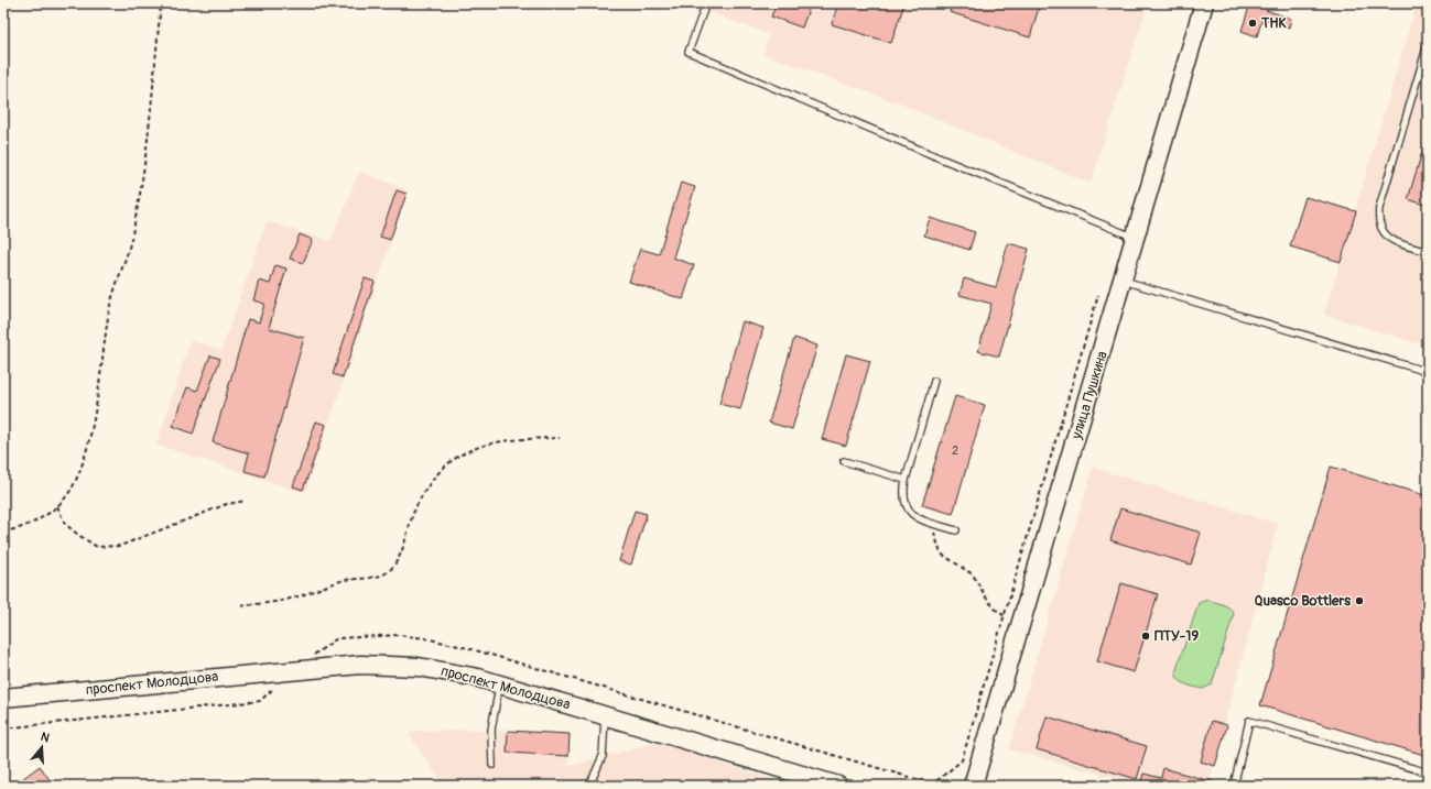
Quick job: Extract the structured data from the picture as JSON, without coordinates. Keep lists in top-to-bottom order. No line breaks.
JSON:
{"streets":{"main road":["улица Пушкина","проспект Молодцова"]},"places":["ТНК","Quasco Bottlers","ПТУ-19"],"house_numbers":["2"],"north":"top"}
